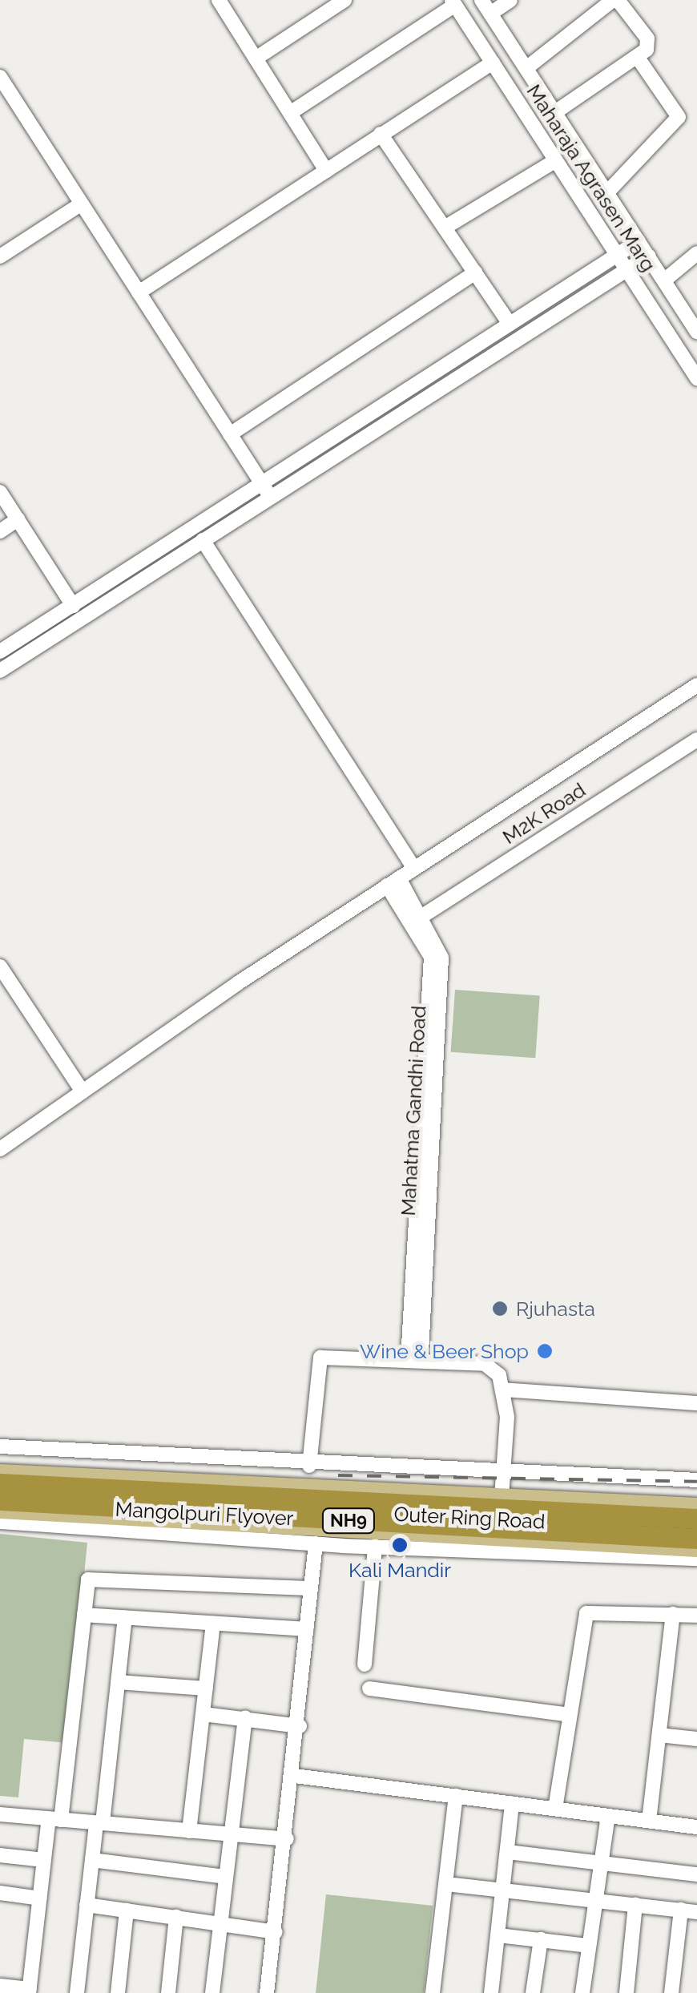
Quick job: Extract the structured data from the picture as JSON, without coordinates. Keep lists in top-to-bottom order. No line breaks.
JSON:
{"streets":{"highway":["Mangolpuri Flyover","NH9"],"main road":["Outer Ring Road"],"street":["Maharaja Agrasen Marg","M2K Road","Mahatma Gandhi Road"]},"crossings":[["M2K Road","Mahatma Gandhi Road"]],"places":["Rjuhasta","Wine & Beer Shop","Kali Mandir"]}
